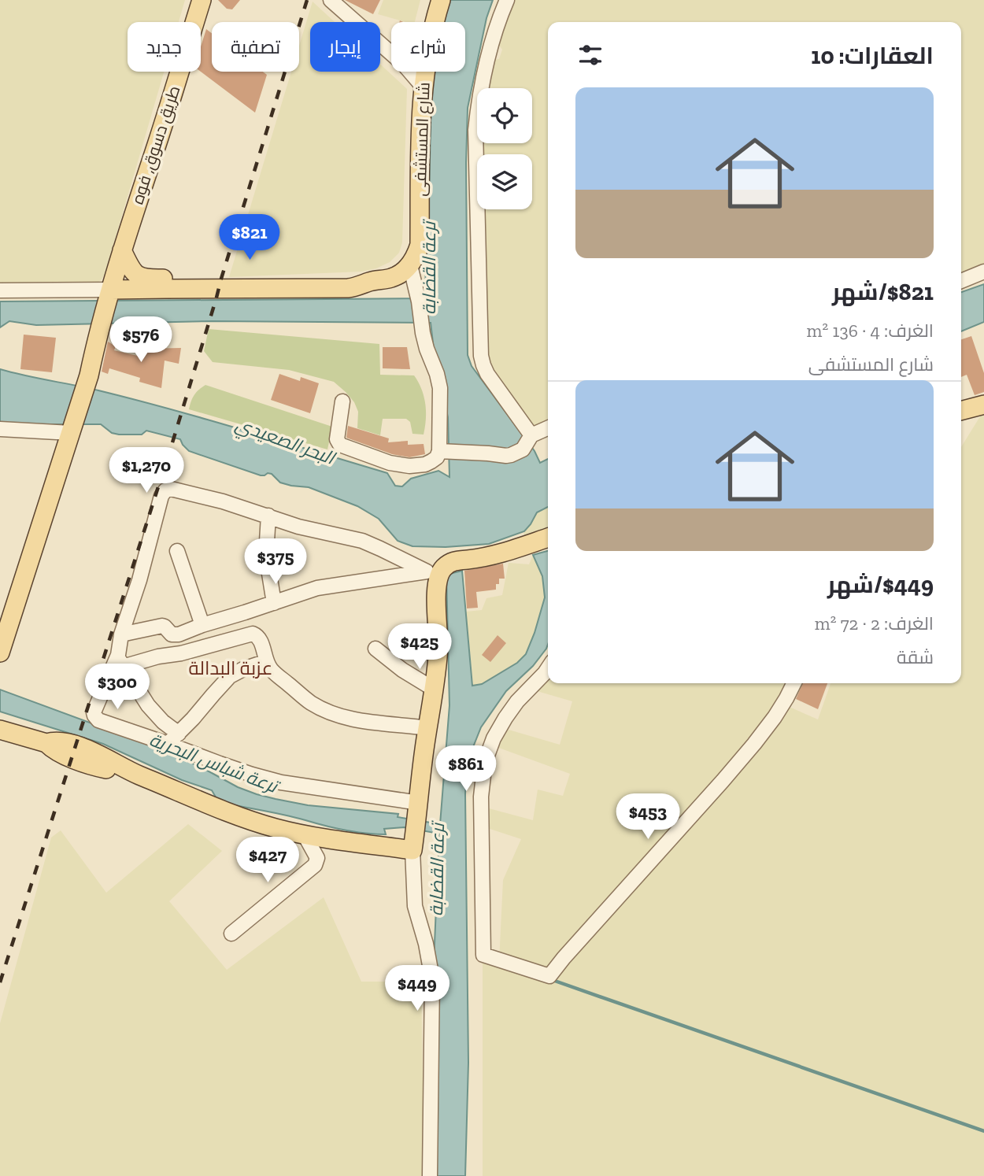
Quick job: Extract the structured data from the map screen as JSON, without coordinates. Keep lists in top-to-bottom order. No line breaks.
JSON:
{"streets":{"main road":["شارع المستشفى","طريق دسوق, فوه"]},"districts":["عزبة البدالة"],"water":["ترعة القضابة","البحر الصعيدي","ترعة شباس البحرية"],"page":{"chip":["شراء","إيجار","تصفية","جديد"],"heading":"العقارات: 10","list":[{"name":"$821/شهر","note":"الغرف: 4 · 136 m² · شارع المستشفى"},{"name":"$449/شهر","note":"الغرف: 2 · 72 m² · شقة"}],"price":["$821","$576","$1,270","$375","$425","$300","$861","$453","$427","$449"]}}
